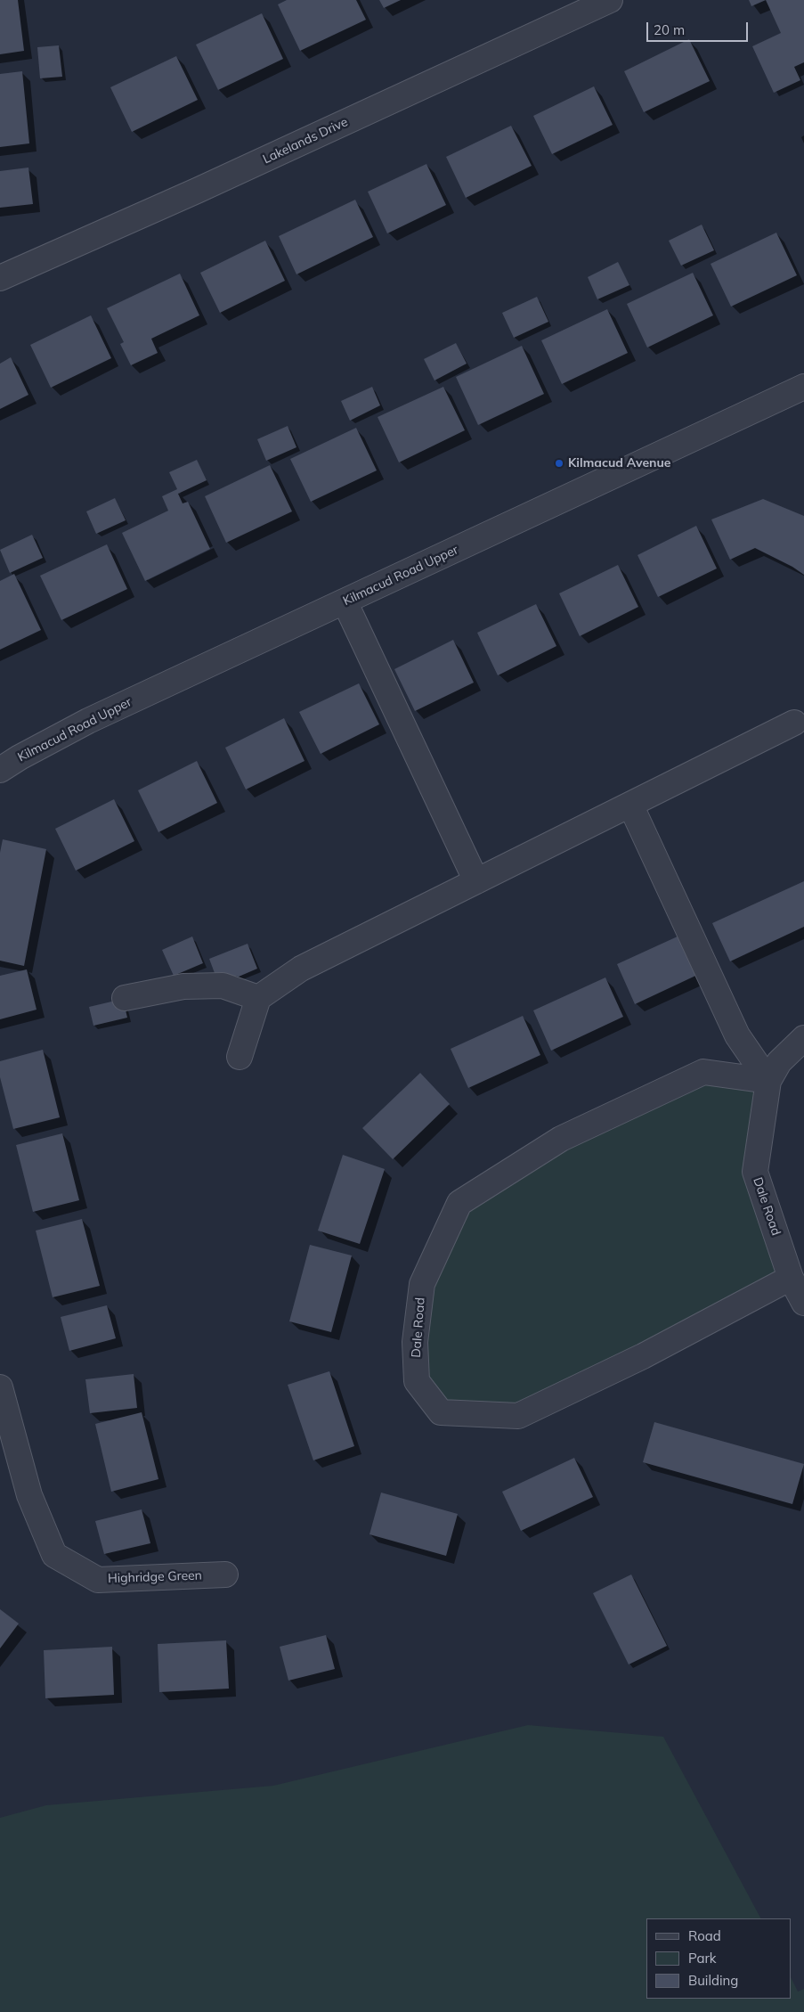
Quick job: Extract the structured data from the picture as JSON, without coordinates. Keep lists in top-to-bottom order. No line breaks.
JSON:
{"streets":{"street":["Lakelands Drive","Kilmacud Road Upper","Dale Road","Highridge Green"]},"places":["Kilmacud Avenue"],"legend":["Road","Park","Building"],"scale_bar":"20 m"}
